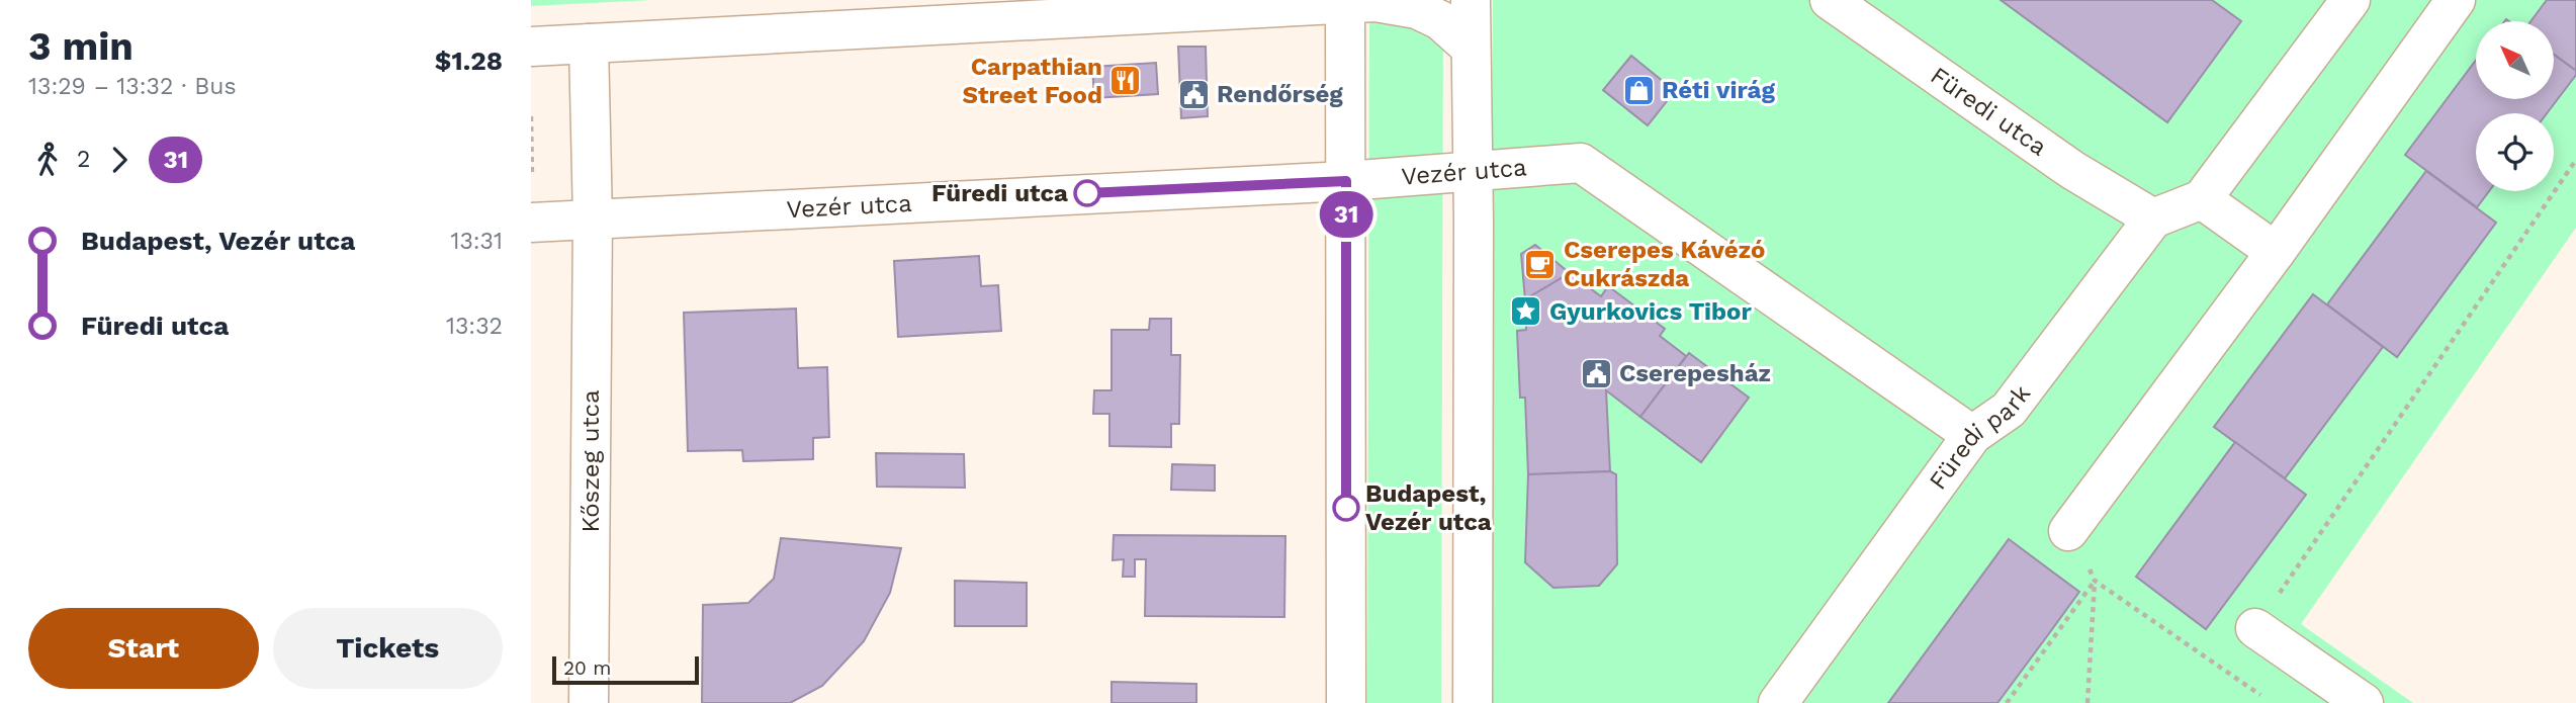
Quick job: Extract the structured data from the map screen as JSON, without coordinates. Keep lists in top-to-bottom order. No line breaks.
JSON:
{"streets":{"street":["Füredi utca","Vezér utca","Füredi park","Kőszeg utca"]},"crossings":[["Füredi utca","Füredi park"],["Vezér utca","Füredi park"],["Vezér utca","Kőszeg utca"]],"places":{"restaurant":["Carpathian Street Food"],"shop":["Réti virág"],"public building":["Rendőrség","Cserepesház"],"other":["Füredi utca","Budapest, Vezér utca"],"cafe":["Cserepes Kávézó Cukrászda"],"place":["Gyurkovics Tibor"]},"lines":["bus line 31"],"scale_bar":"20 m","north":"top left","page":{"heading":["3 min","13:29 – 13:32 · Bus","$1.28"],"on_map":"31","legs":["2","31"],"list":[{"name":"Budapest, Vezér utca","value":"13:31"},{"name":"Füredi utca","value":"13:32"}],"buttons":["Start","Tickets"],"scale":"20 m"}}
